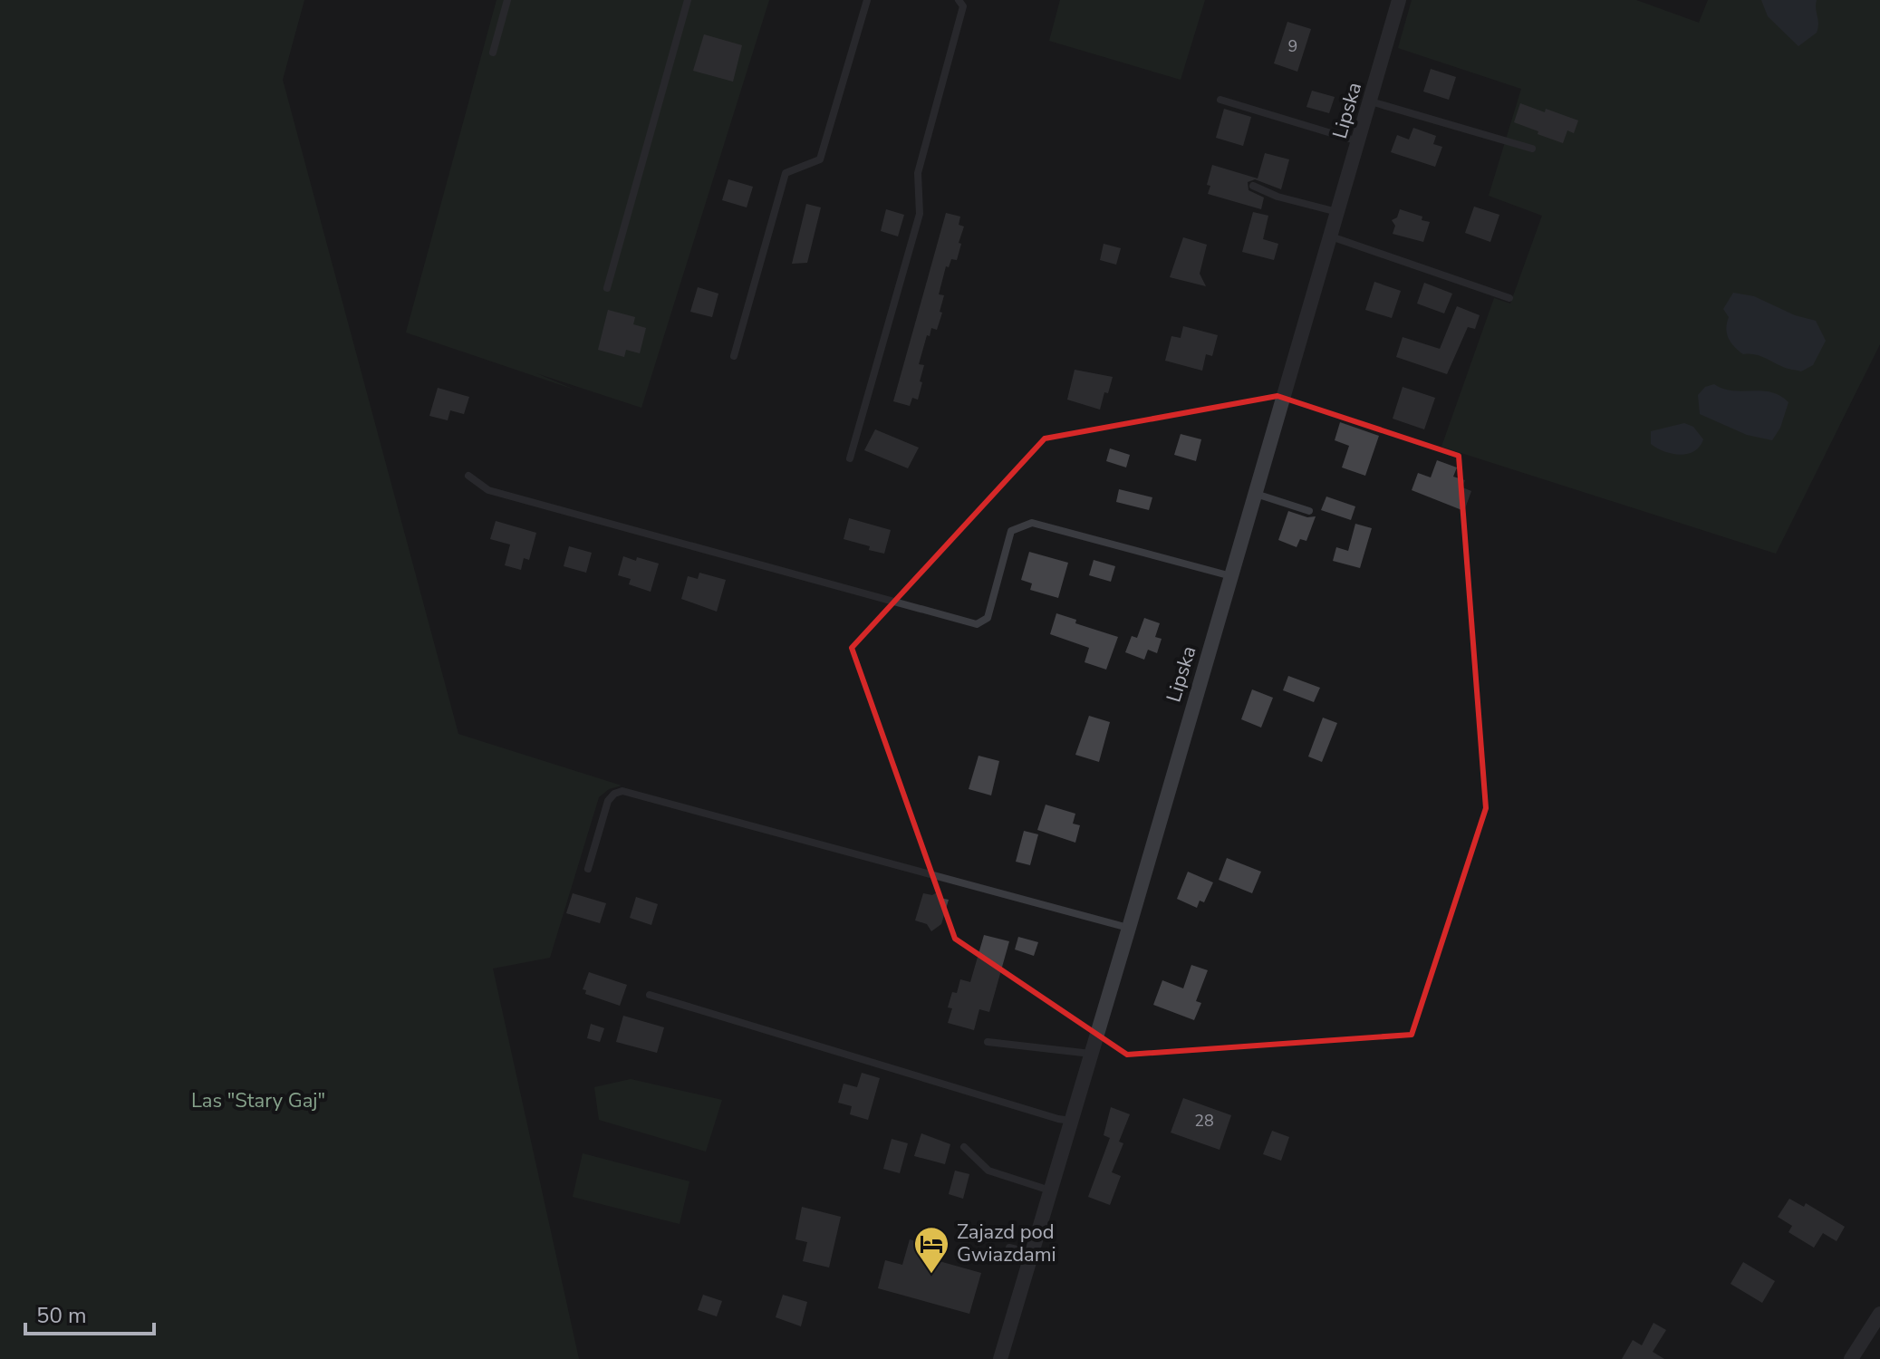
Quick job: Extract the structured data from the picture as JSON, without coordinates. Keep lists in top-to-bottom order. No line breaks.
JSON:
{"streets":{"street":["Lipska"]},"parks":["Las \"Stary Gaj\""],"places":{"hotel":["Zajazd pod Gwiazdami"]},"house_numbers":["9","28"],"scale_bar":"50 m"}
